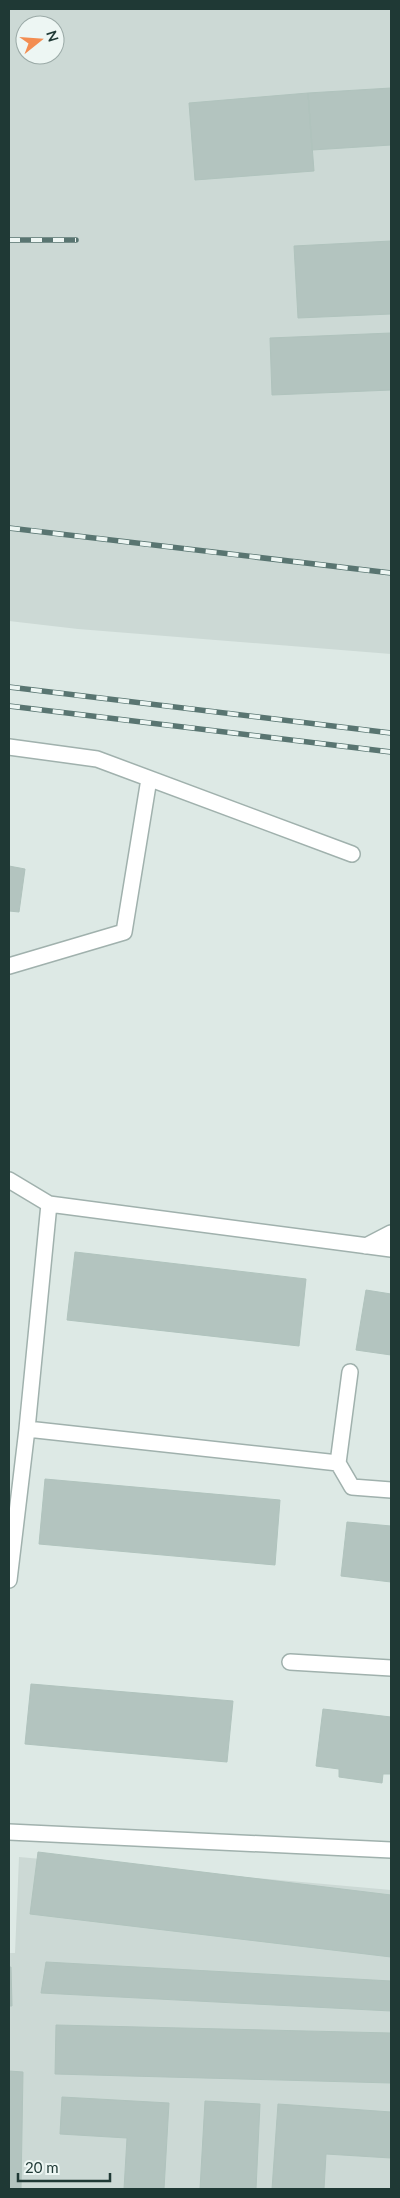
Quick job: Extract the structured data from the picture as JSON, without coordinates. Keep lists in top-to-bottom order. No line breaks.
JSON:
{"scale_bar":"20 m","north":"right"}
